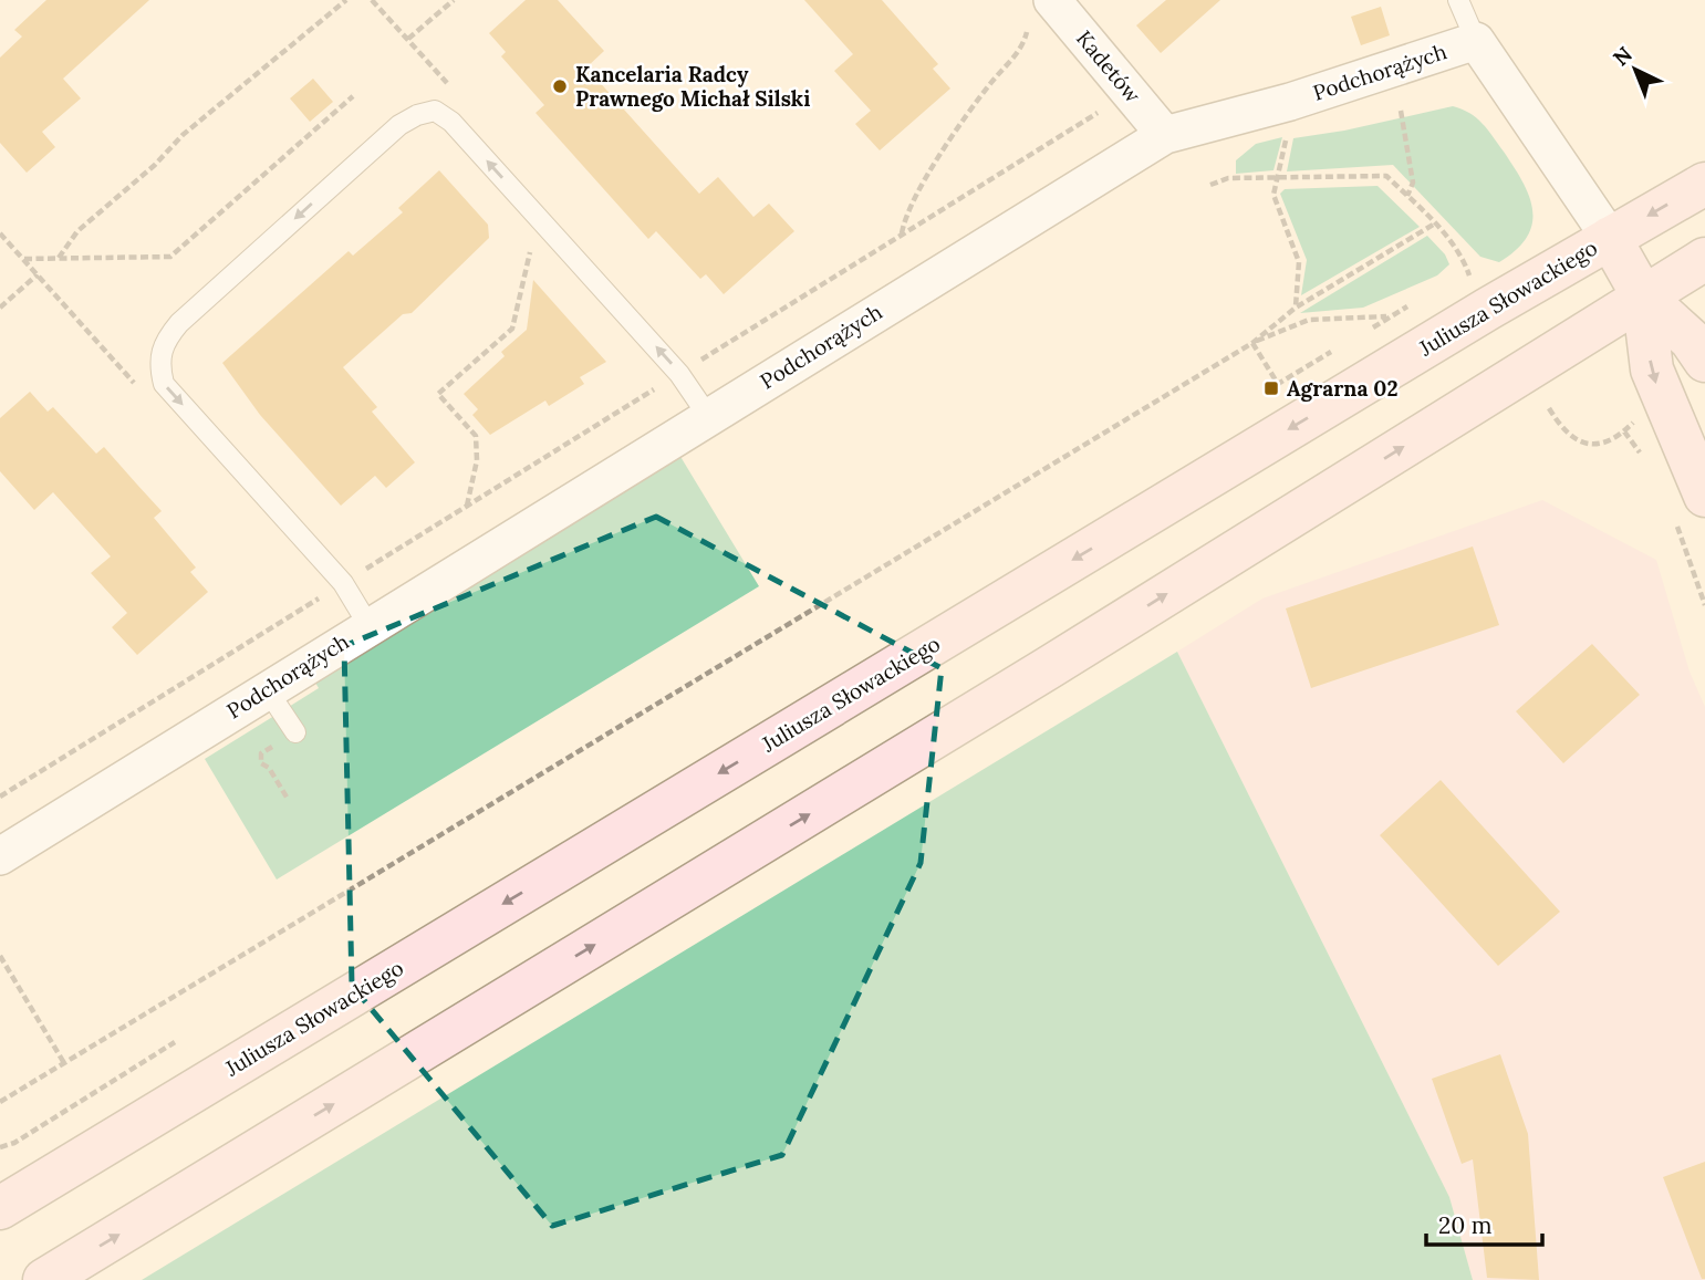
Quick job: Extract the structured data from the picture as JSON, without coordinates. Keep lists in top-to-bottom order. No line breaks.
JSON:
{"streets":{"main road":["Juliusza Słowackiego"],"street":["Kadetów","Podchorążych"]},"crossings":[["Kadetów","Podchorążych"]],"places":{"other":["Kancelaria Radcy Prawnego Michał Silski"],"transit":["Agrarna 02"]},"scale_bar":"20 m","north":"top left"}
